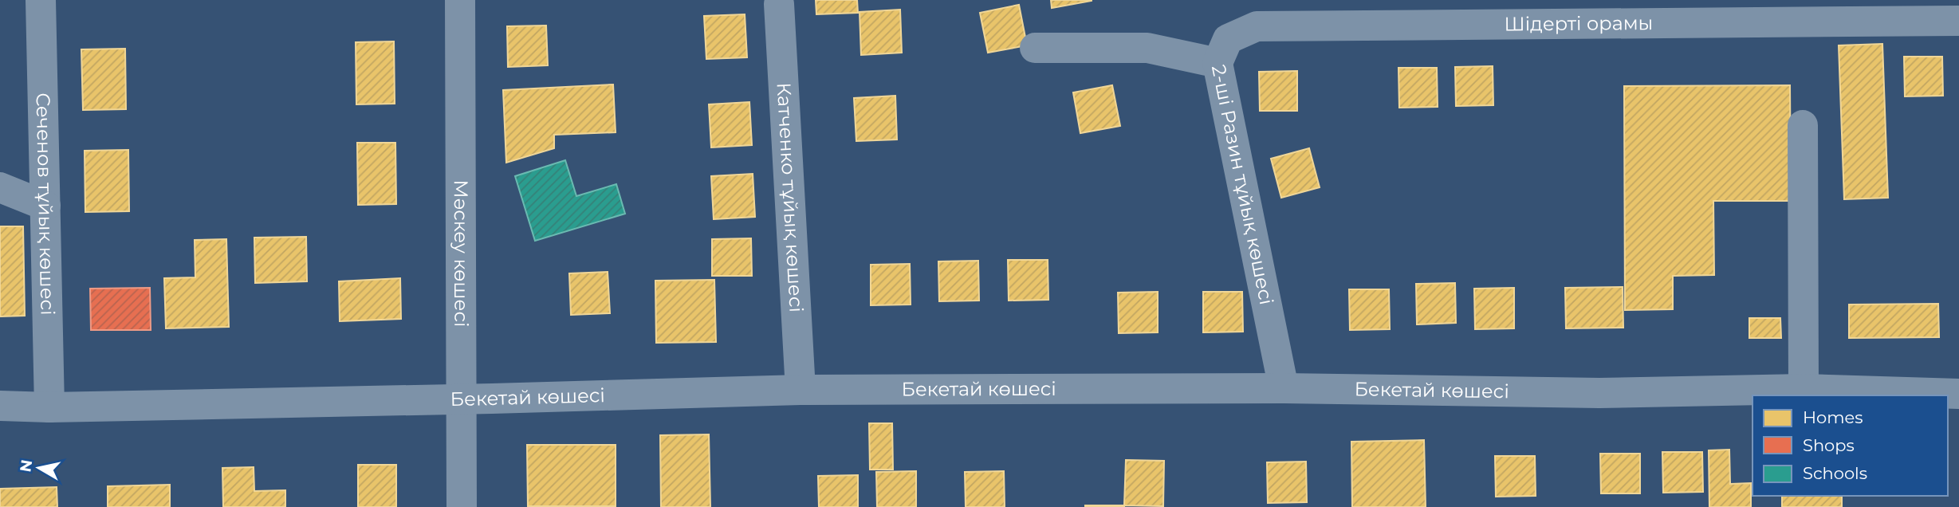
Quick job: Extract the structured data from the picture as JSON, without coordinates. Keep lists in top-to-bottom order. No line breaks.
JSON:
{"streets":{"street":["Шідерті орамы","2-ші Разин тұйық көшесі","Катченко тұйық көшесі","Сеченов тұйық көшесі","Мәскеу көшесі","Бекетай көшесі"]},"crossings":[["Шідерті орамы","2-ші Разин тұйық көшесі"],["2-ші Разин тұйық көшесі","Бекетай көшесі"],["Катченко тұйық көшесі","Бекетай көшесі"],["Сеченов тұйық көшесі","Бекетай көшесі"],["Мәскеу көшесі","Бекетай көшесі"]],"legend":["Homes","Shops","Schools"],"north":"left"}
